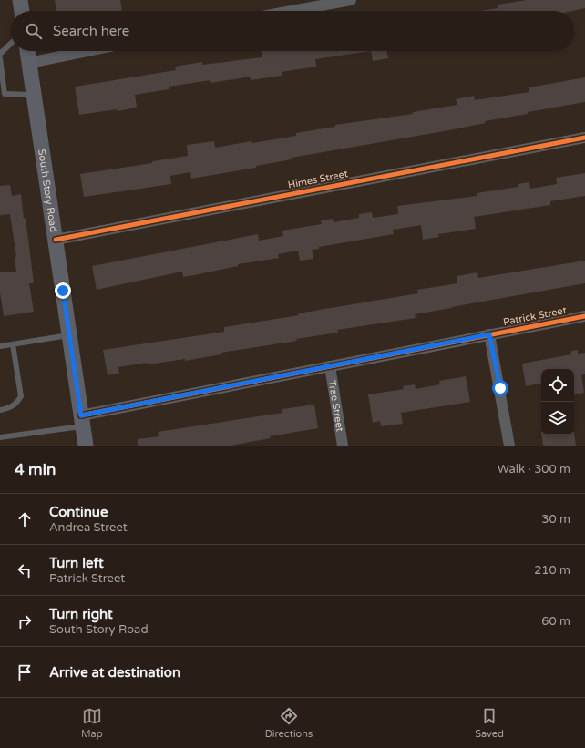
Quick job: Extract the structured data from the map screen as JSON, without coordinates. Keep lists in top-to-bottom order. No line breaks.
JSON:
{"streets":{"main road":["South Story Road"],"street":["Himes Street","Patrick Street","Trae Street"]},"crossings":[["Himes Street","South Story Road"],["South Story Road","Patrick Street"],["Patrick Street","Trae Street"]],"page":{"search":"Search here","heading":["4 min","Walk · 300 m"],"list":[["Continue","Andrea Street","30 m"],["Turn left","Patrick Street","210 m"],["Turn right","South Story Road","60 m"],"Arrive at destination"],"nav":["Map","Directions","Saved"]}}
